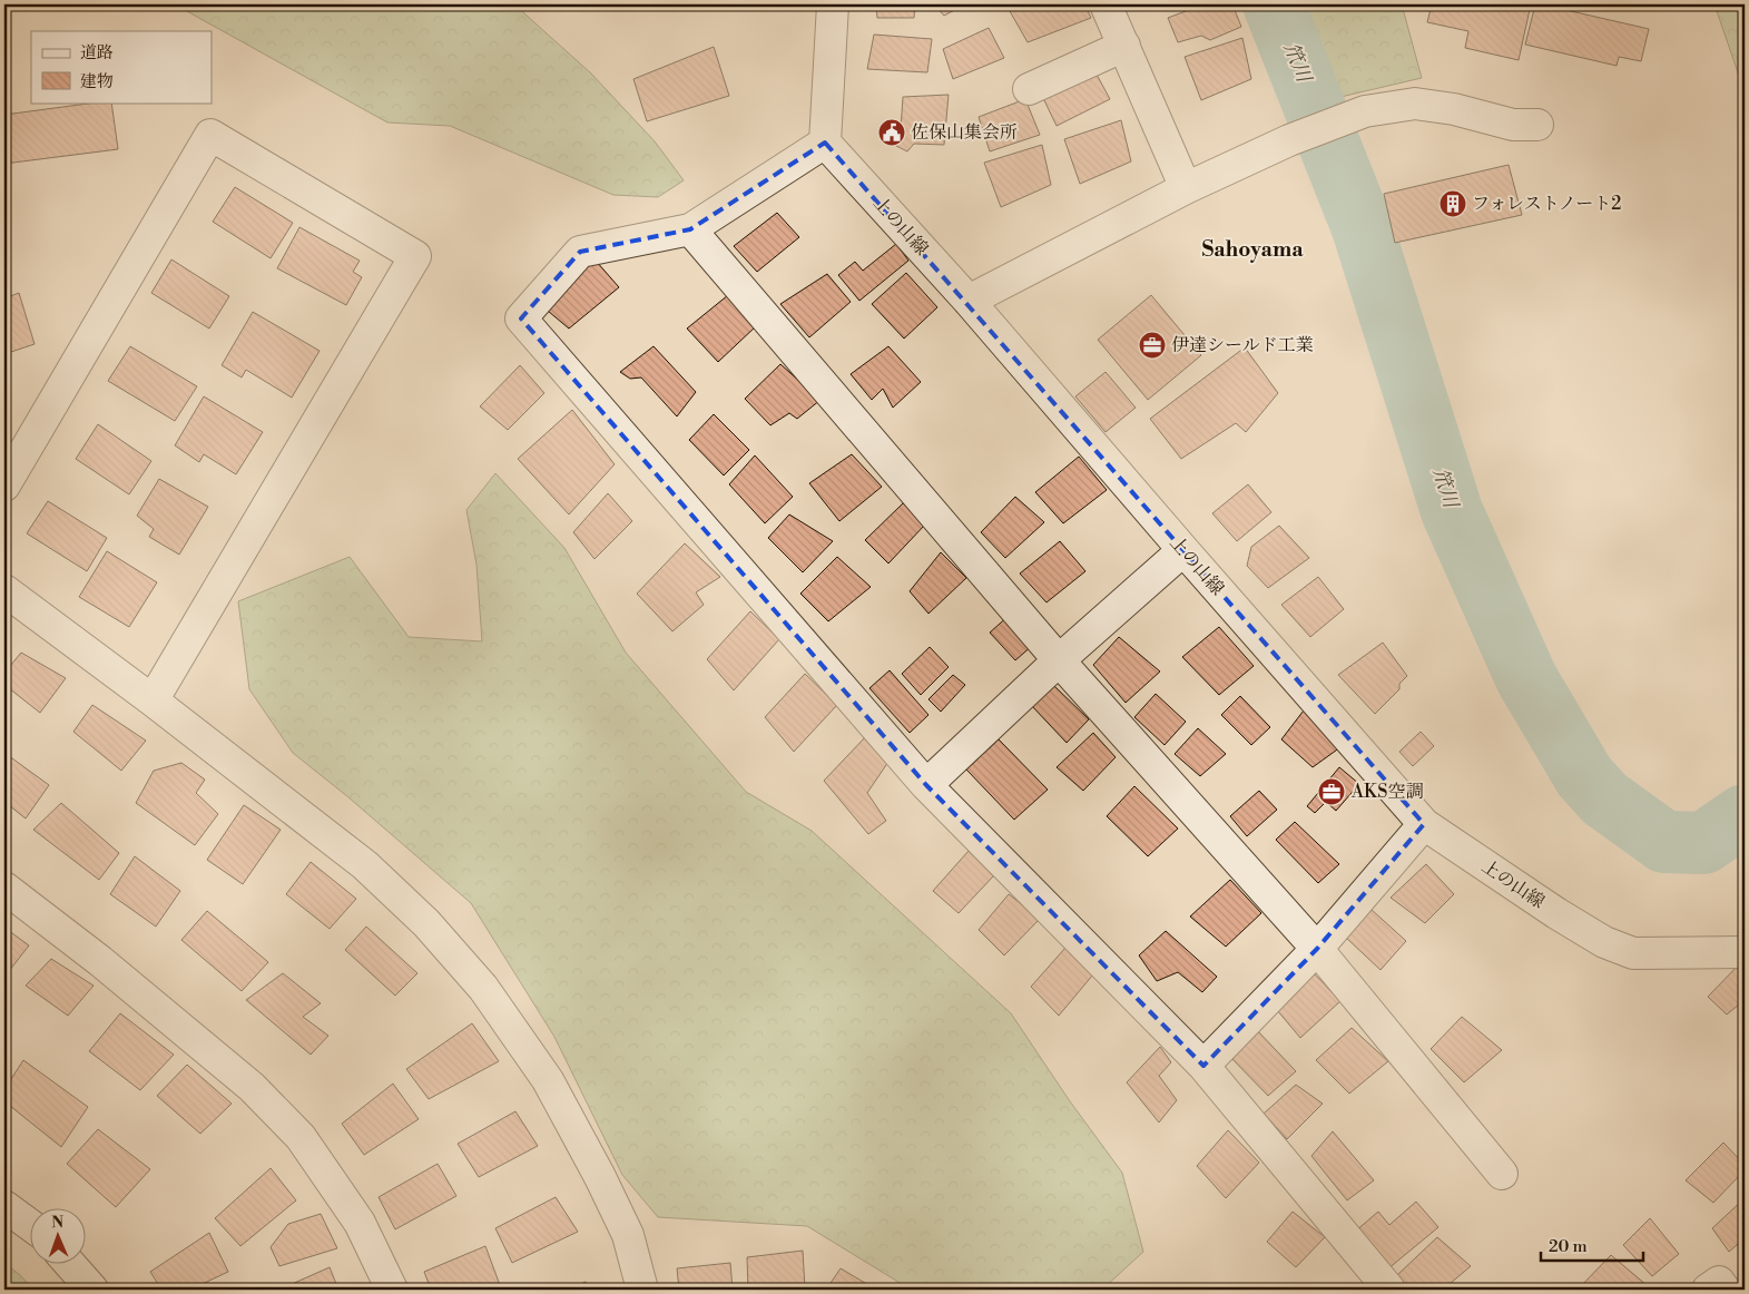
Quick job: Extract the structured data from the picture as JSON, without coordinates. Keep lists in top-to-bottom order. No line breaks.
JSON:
{"streets":{"street":["上の山線"]},"districts":["Sahoyama"],"water":["笊川"],"places":{"public building":["佐保山集会所"],"building":["フォレストノート2"],"office":["伊達シールド工業","AKS空調"]},"legend":["道路","建物"],"scale_bar":"20 m","north":"top"}
